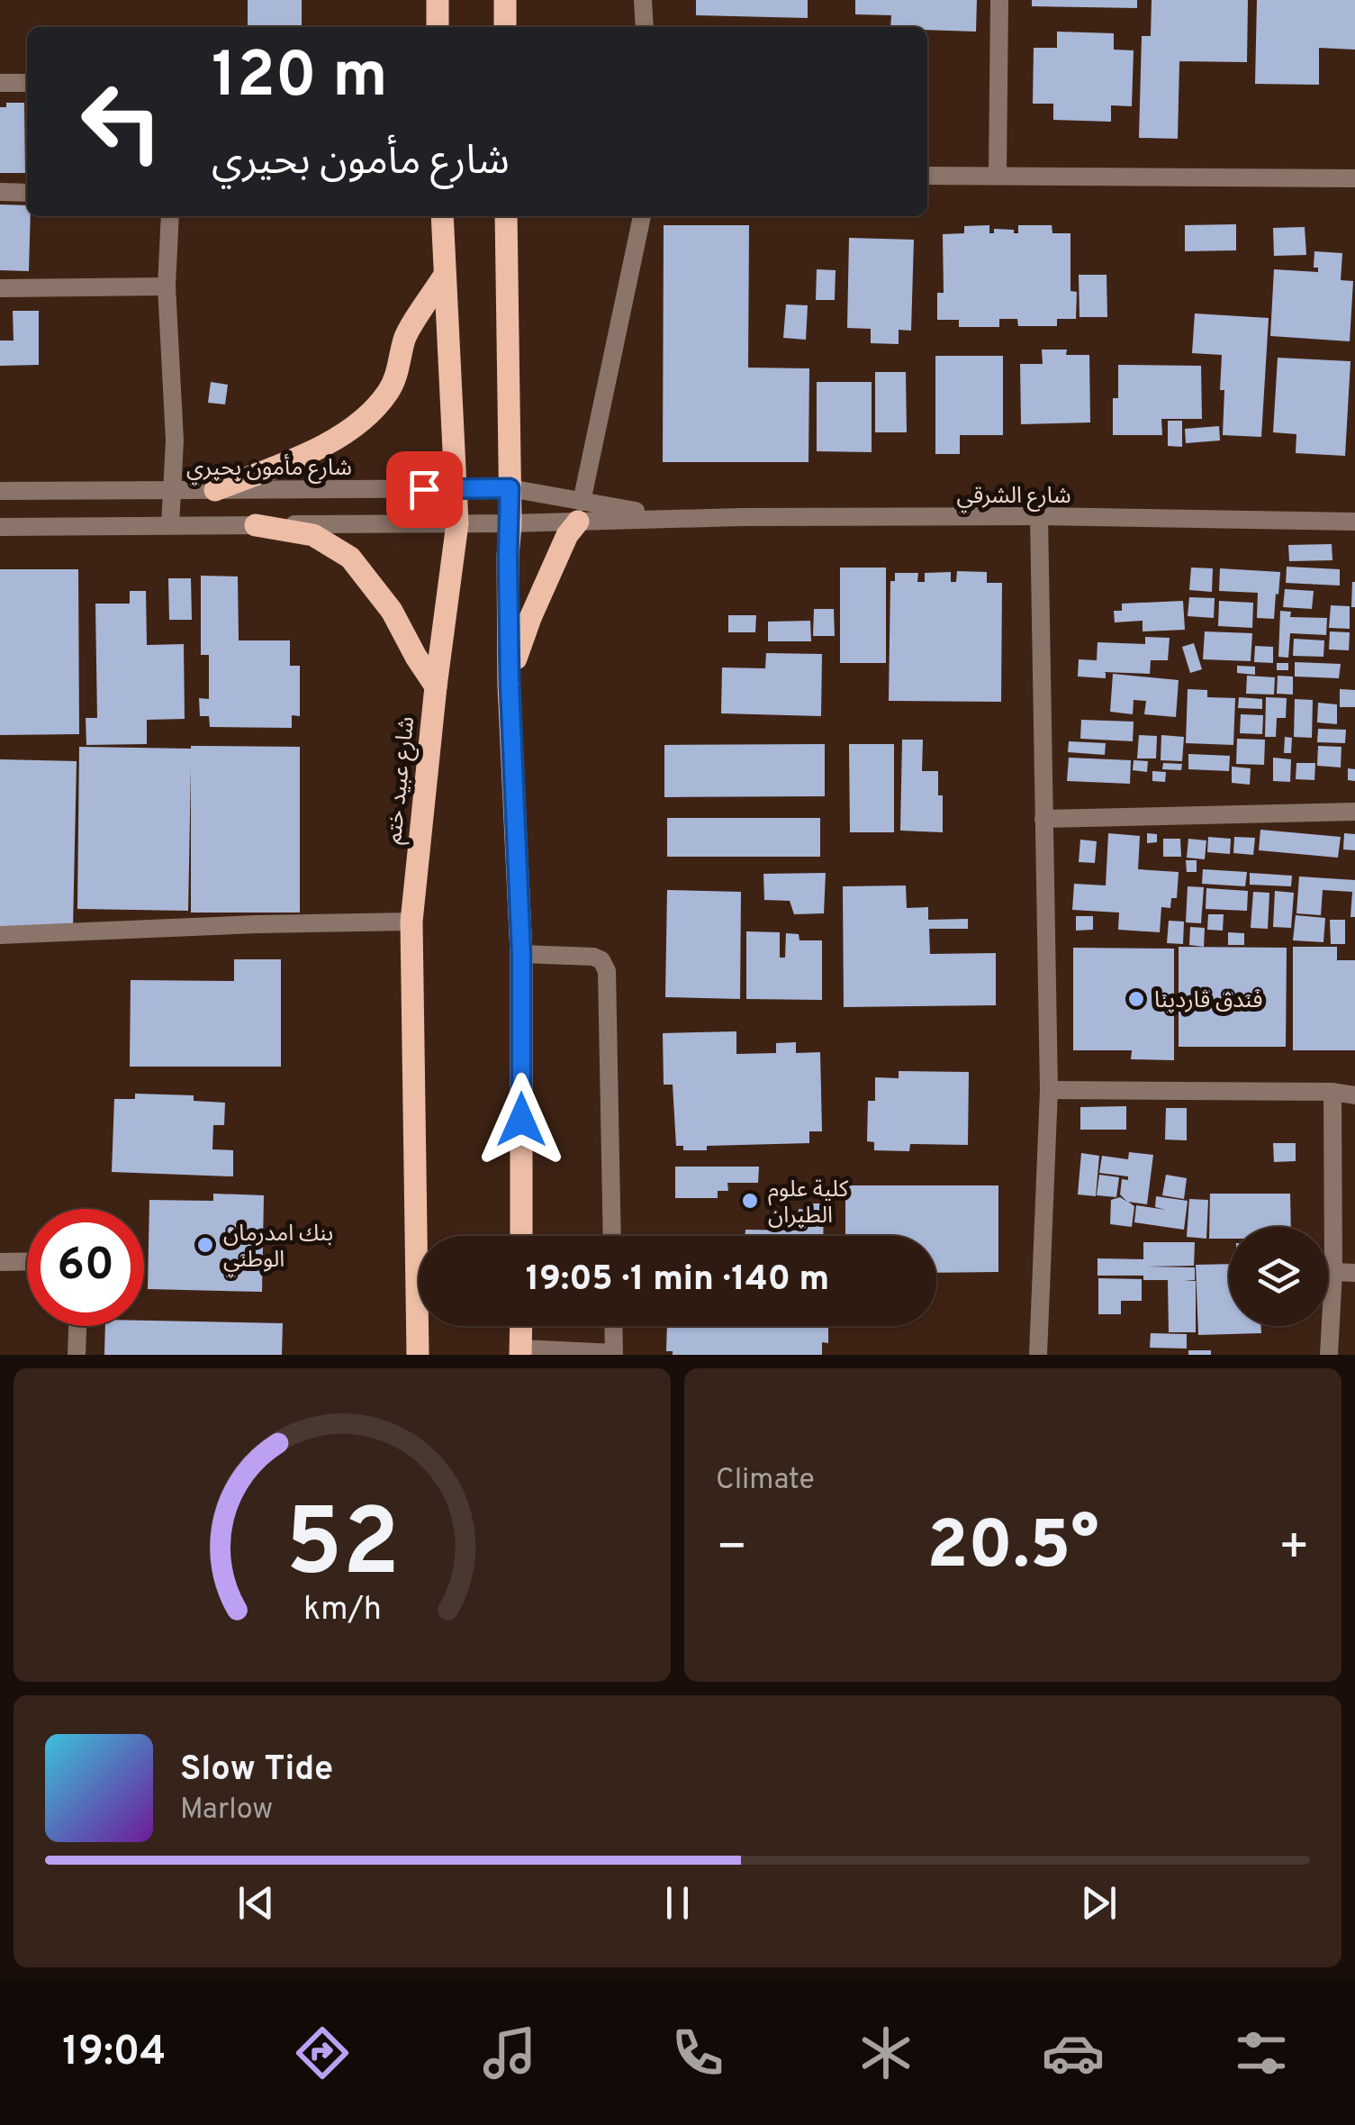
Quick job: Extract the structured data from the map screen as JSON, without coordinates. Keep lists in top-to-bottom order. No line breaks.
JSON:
{"streets":{"main road":["شارع عبيد ختم"],"street":["شارع مأمون بحيري","شارع الشرقي"]},"crossings":[["شارع مأمون بحيري","شارع الشرقي"],["شارع مأمون بحيري","شارع عبيد ختم"]],"places":["فندق قاردينا","كلية علوم الطيران","بنك امدرمان الوطني"],"page":{"turn":["120 m","شارع مأمون بحيري"],"limit":"60","trip":"19:05 · 1 min · 140 m","tile":"Climate","heat":["−","20.5°","+"],"song":["Slow Tide","Marlow"],"tabs":"19:04","gauge":["52","km/h"]}}
